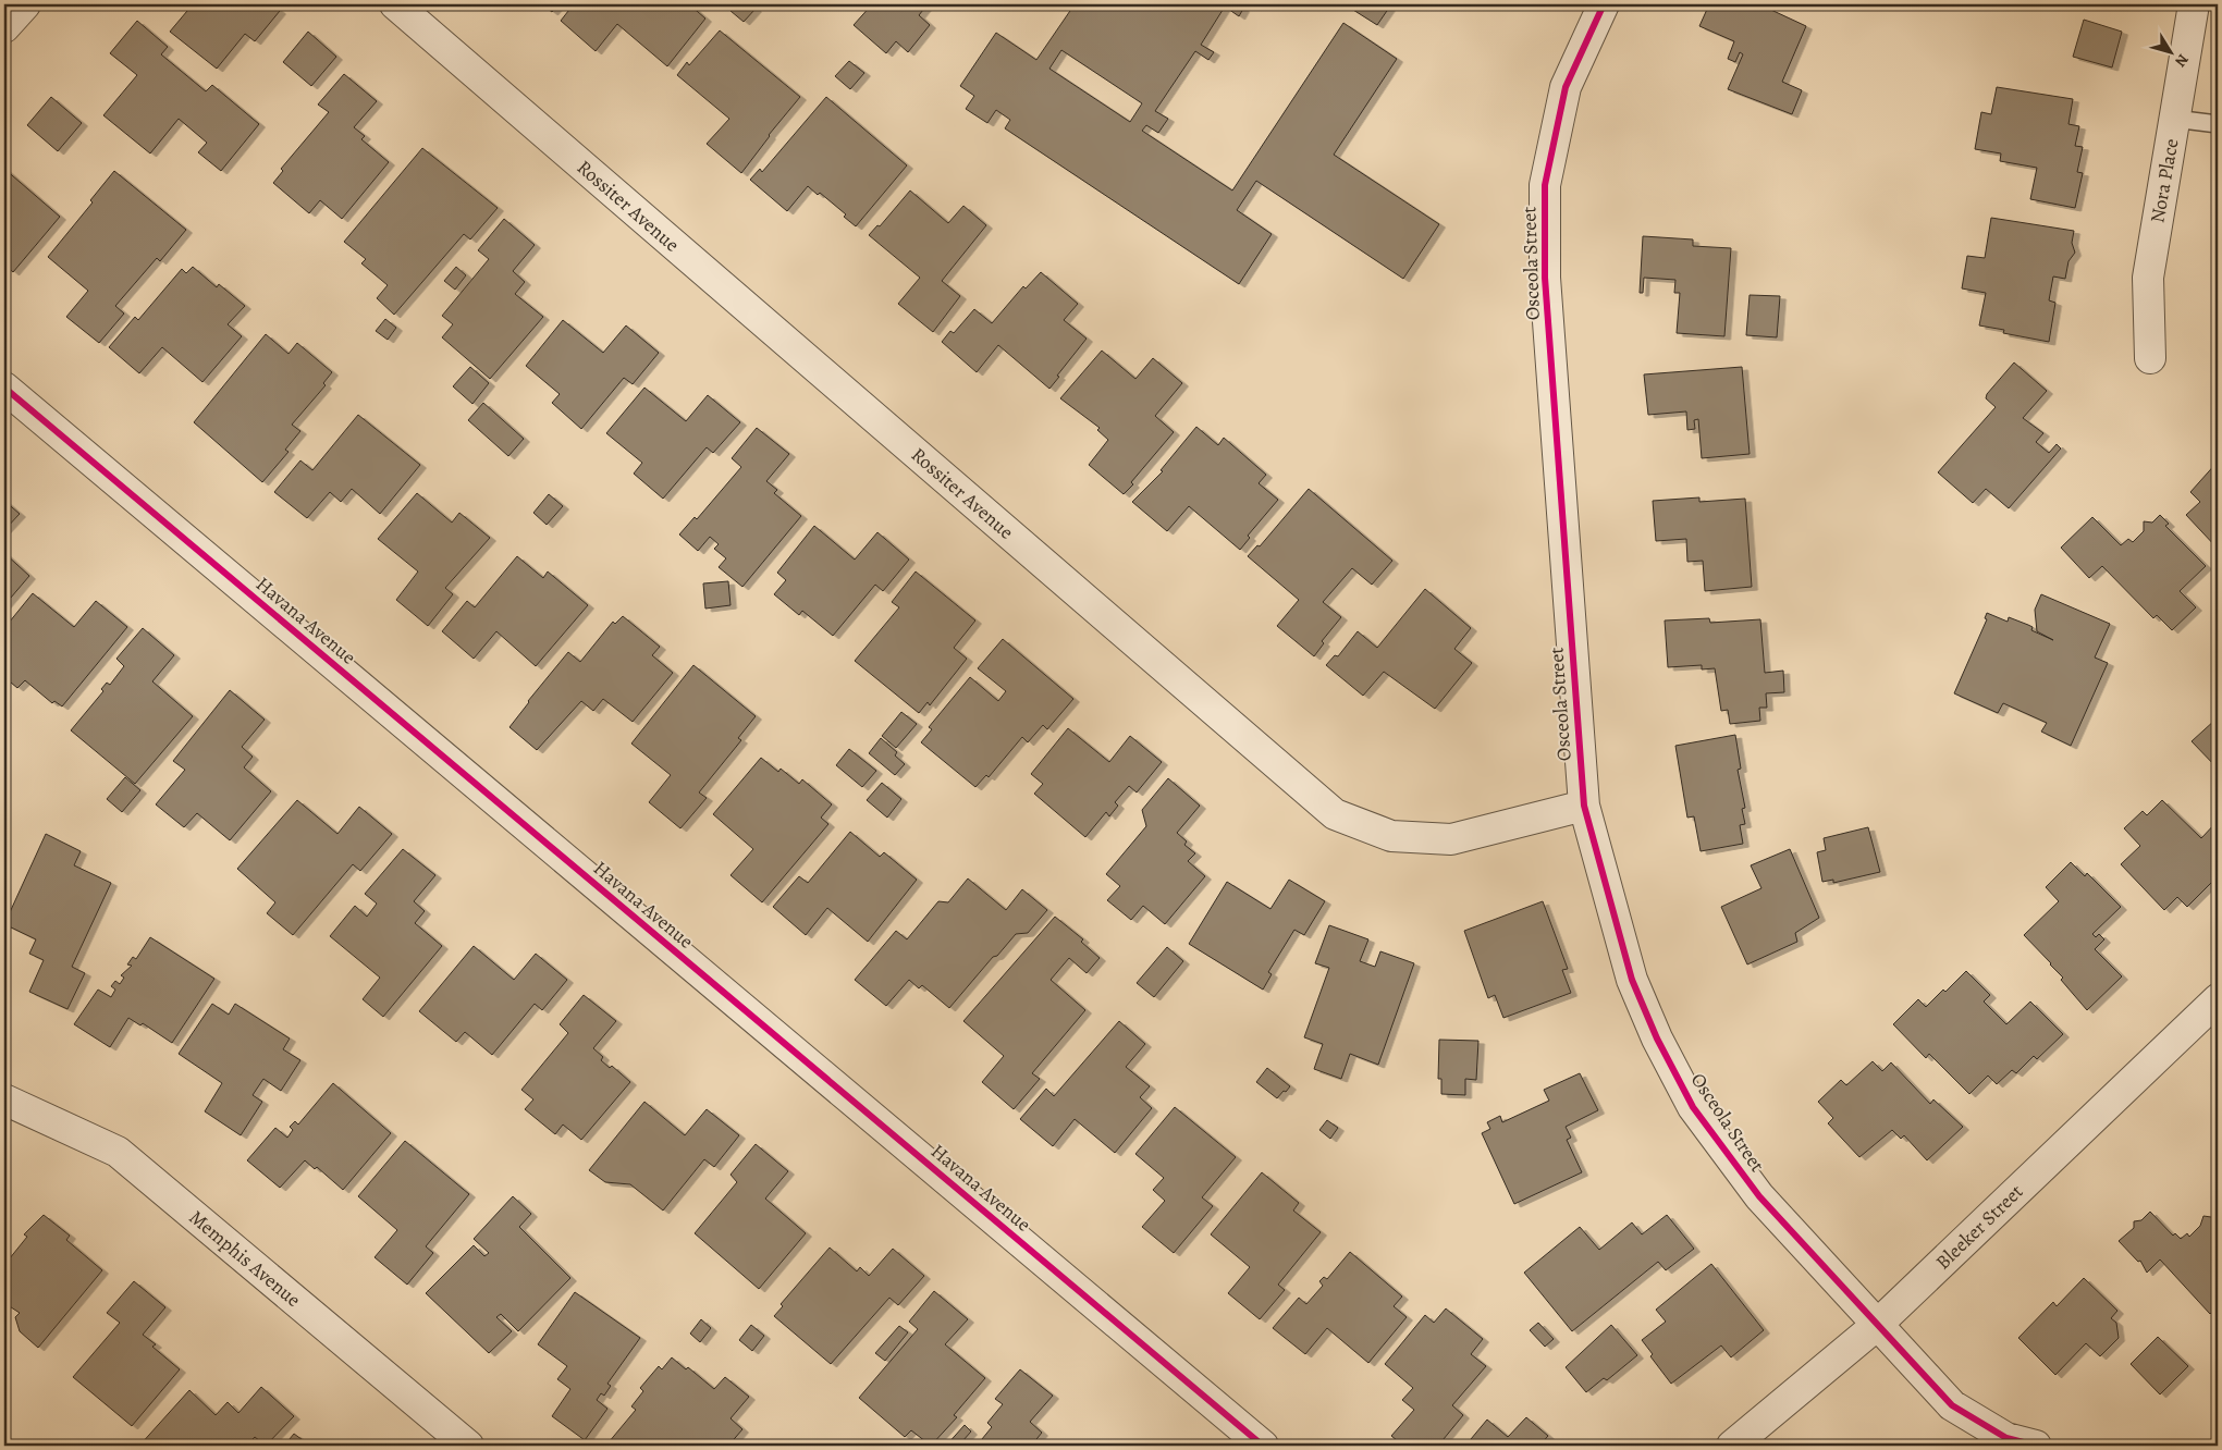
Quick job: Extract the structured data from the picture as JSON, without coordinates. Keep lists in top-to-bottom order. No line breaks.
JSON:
{"streets":{"street":["Nora Place","Rossiter Avenue","Osceola Street","Havana Avenue","Bleeker Street","Memphis Avenue"]},"crossings":[["Rossiter Avenue","Osceola Street"],["Osceola Street","Bleeker Street"]],"north":"bottom right"}
